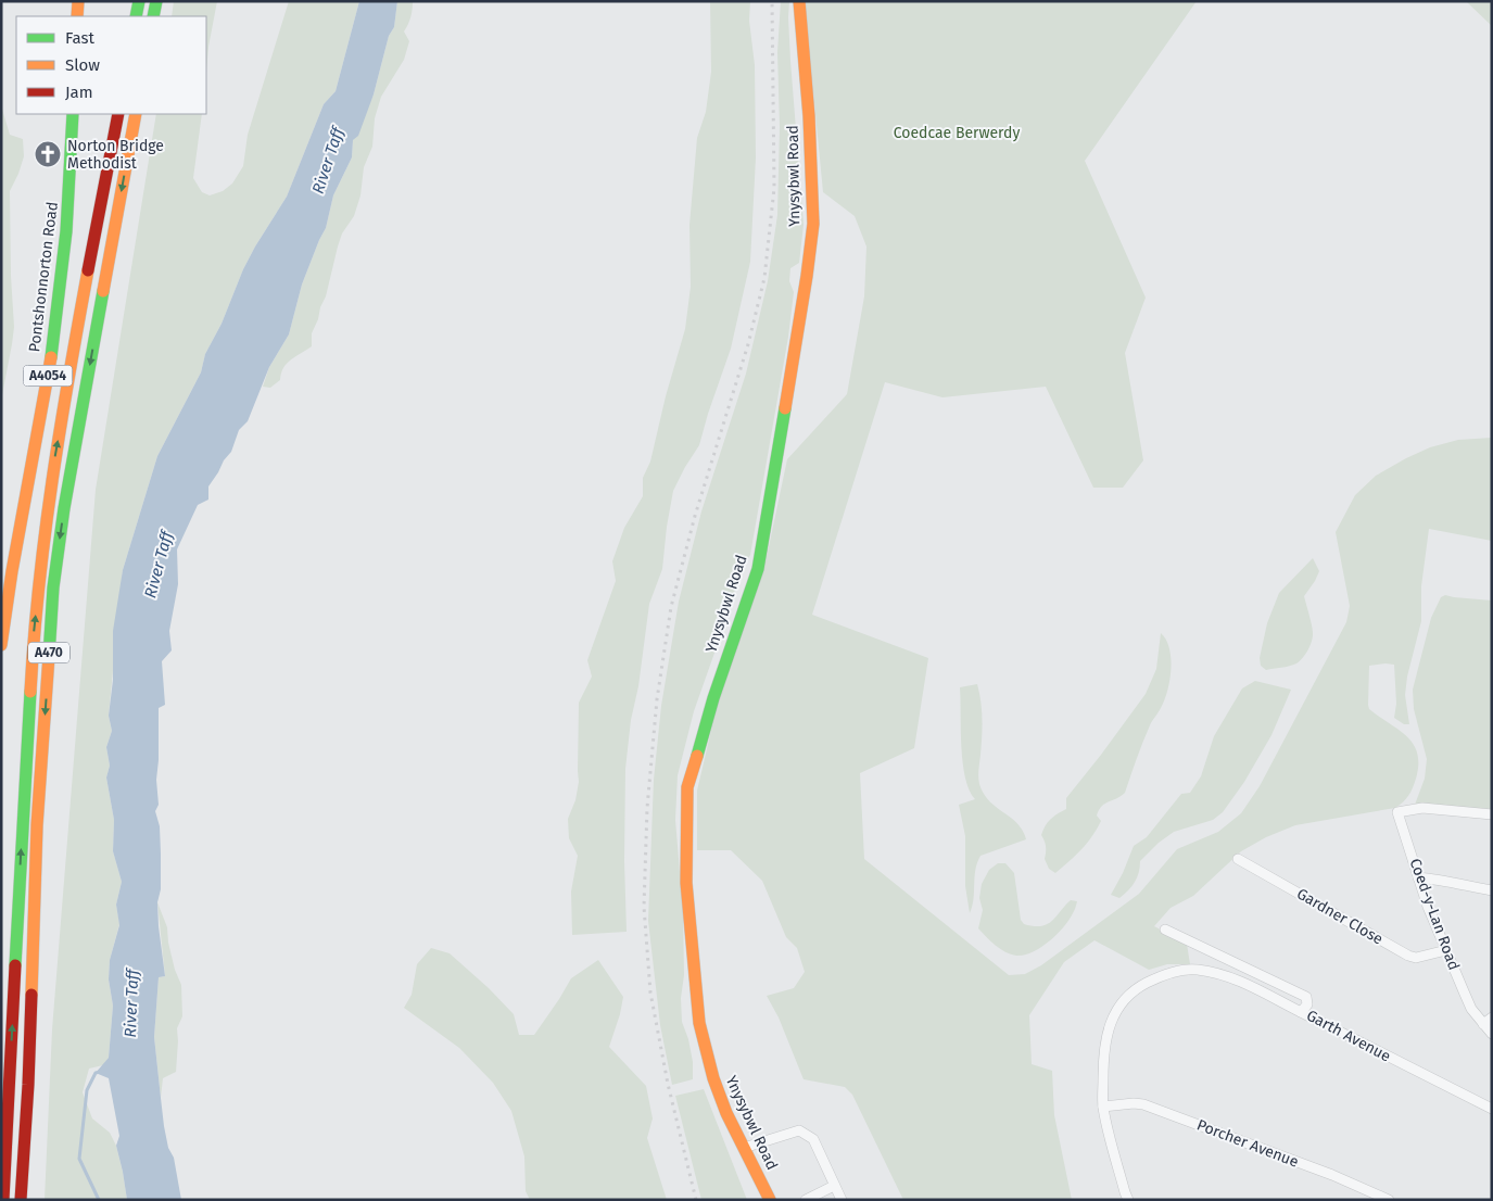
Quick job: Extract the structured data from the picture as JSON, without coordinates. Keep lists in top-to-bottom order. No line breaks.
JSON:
{"streets":{"main road":["Ynysybwl Road","Pontshonnorton Road","A4054","A470"],"street":["Coed-y-Lan Road","Gardner Close","Garth Avenue","Porcher Avenue"]},"crossings":[["Coed-y-Lan Road","Gardner Close"]],"water":["River Taff"],"parks":["Coedcae Berwerdy"],"places":{"church":["Norton Bridge Methodist"]},"legend":["Fast","Slow","Jam"]}
